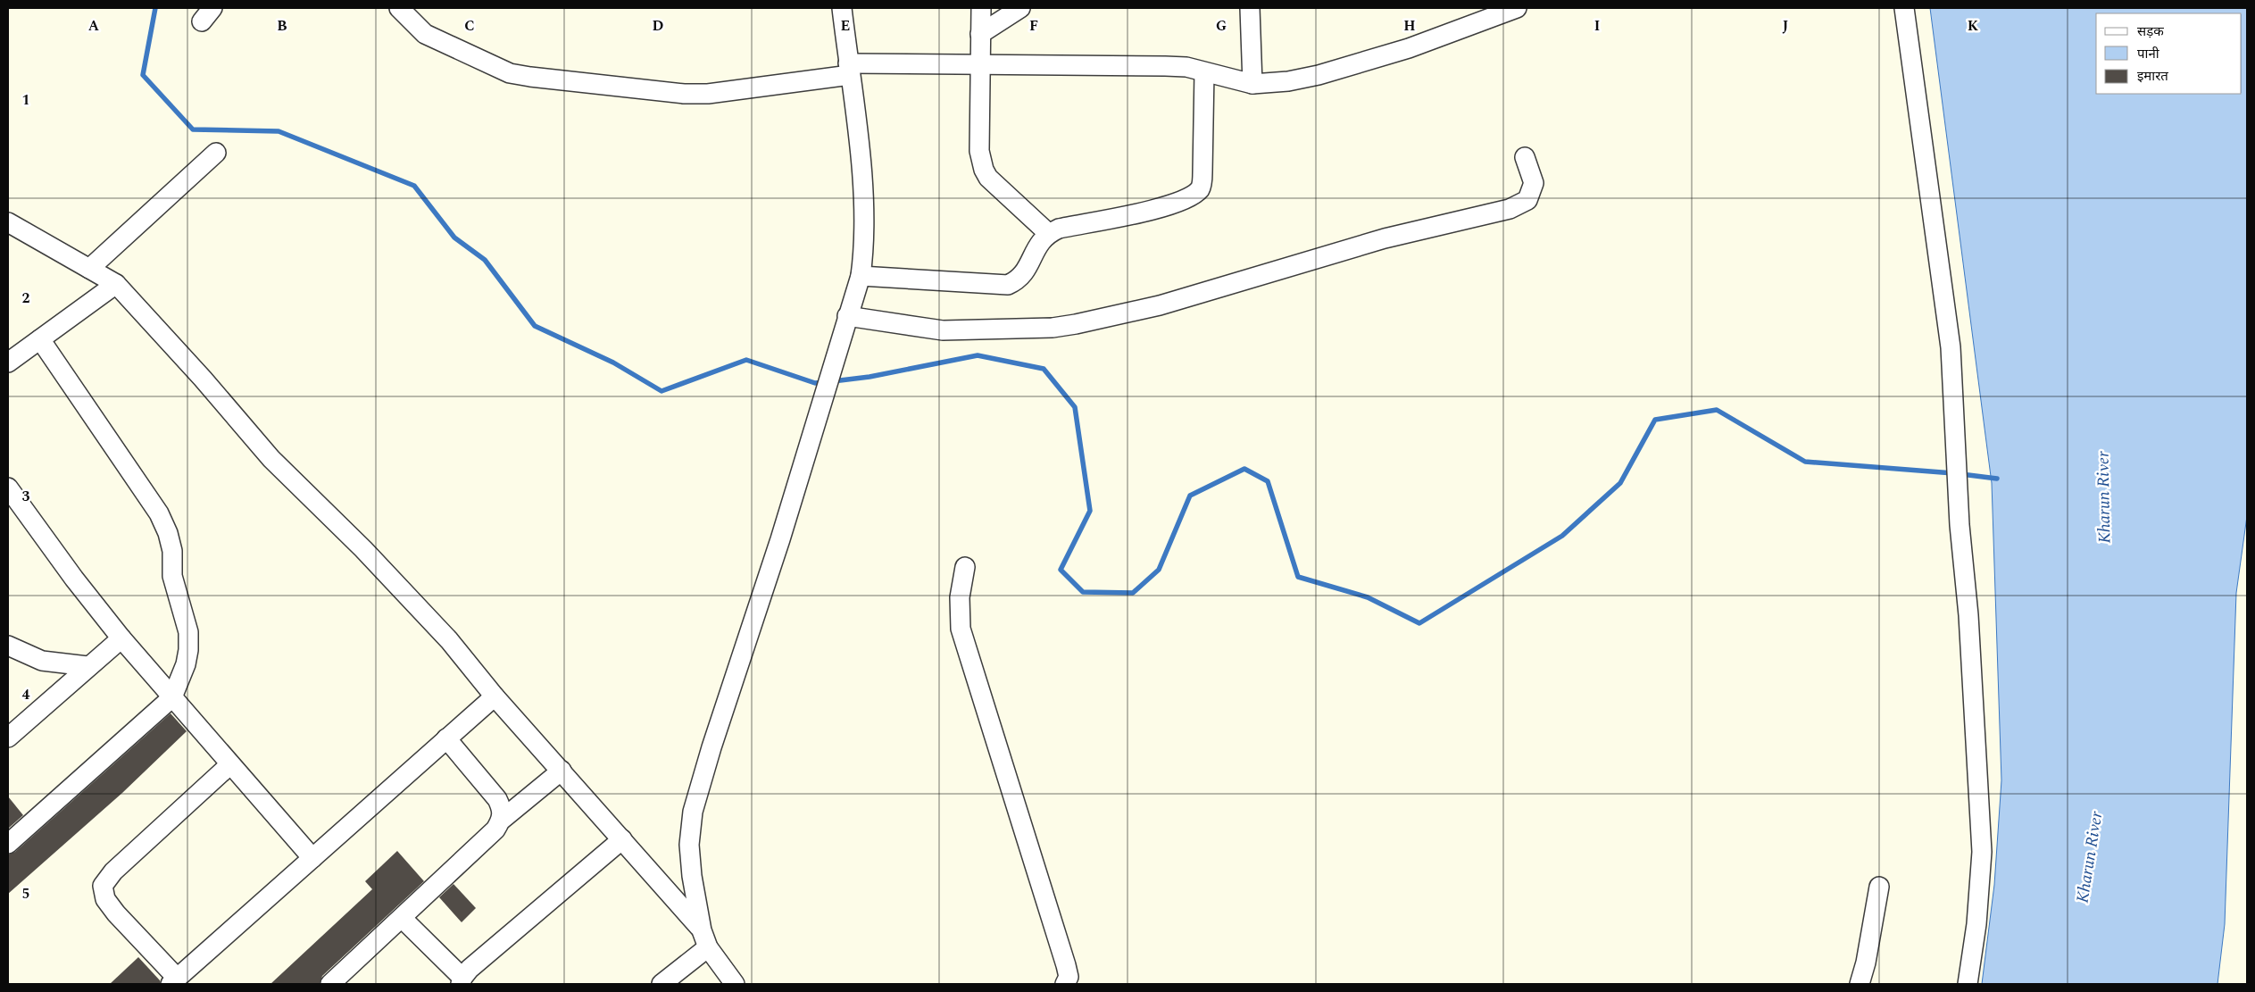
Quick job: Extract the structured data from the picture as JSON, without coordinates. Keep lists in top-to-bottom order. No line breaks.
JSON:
{"water":["Kharun River"],"legend":["सड़क","पानी","इमारत"],"grid":{"columns":["A","B","C","D","E","F","G","H","I","J","K"],"rows":["1","2","3","4","5"]}}
